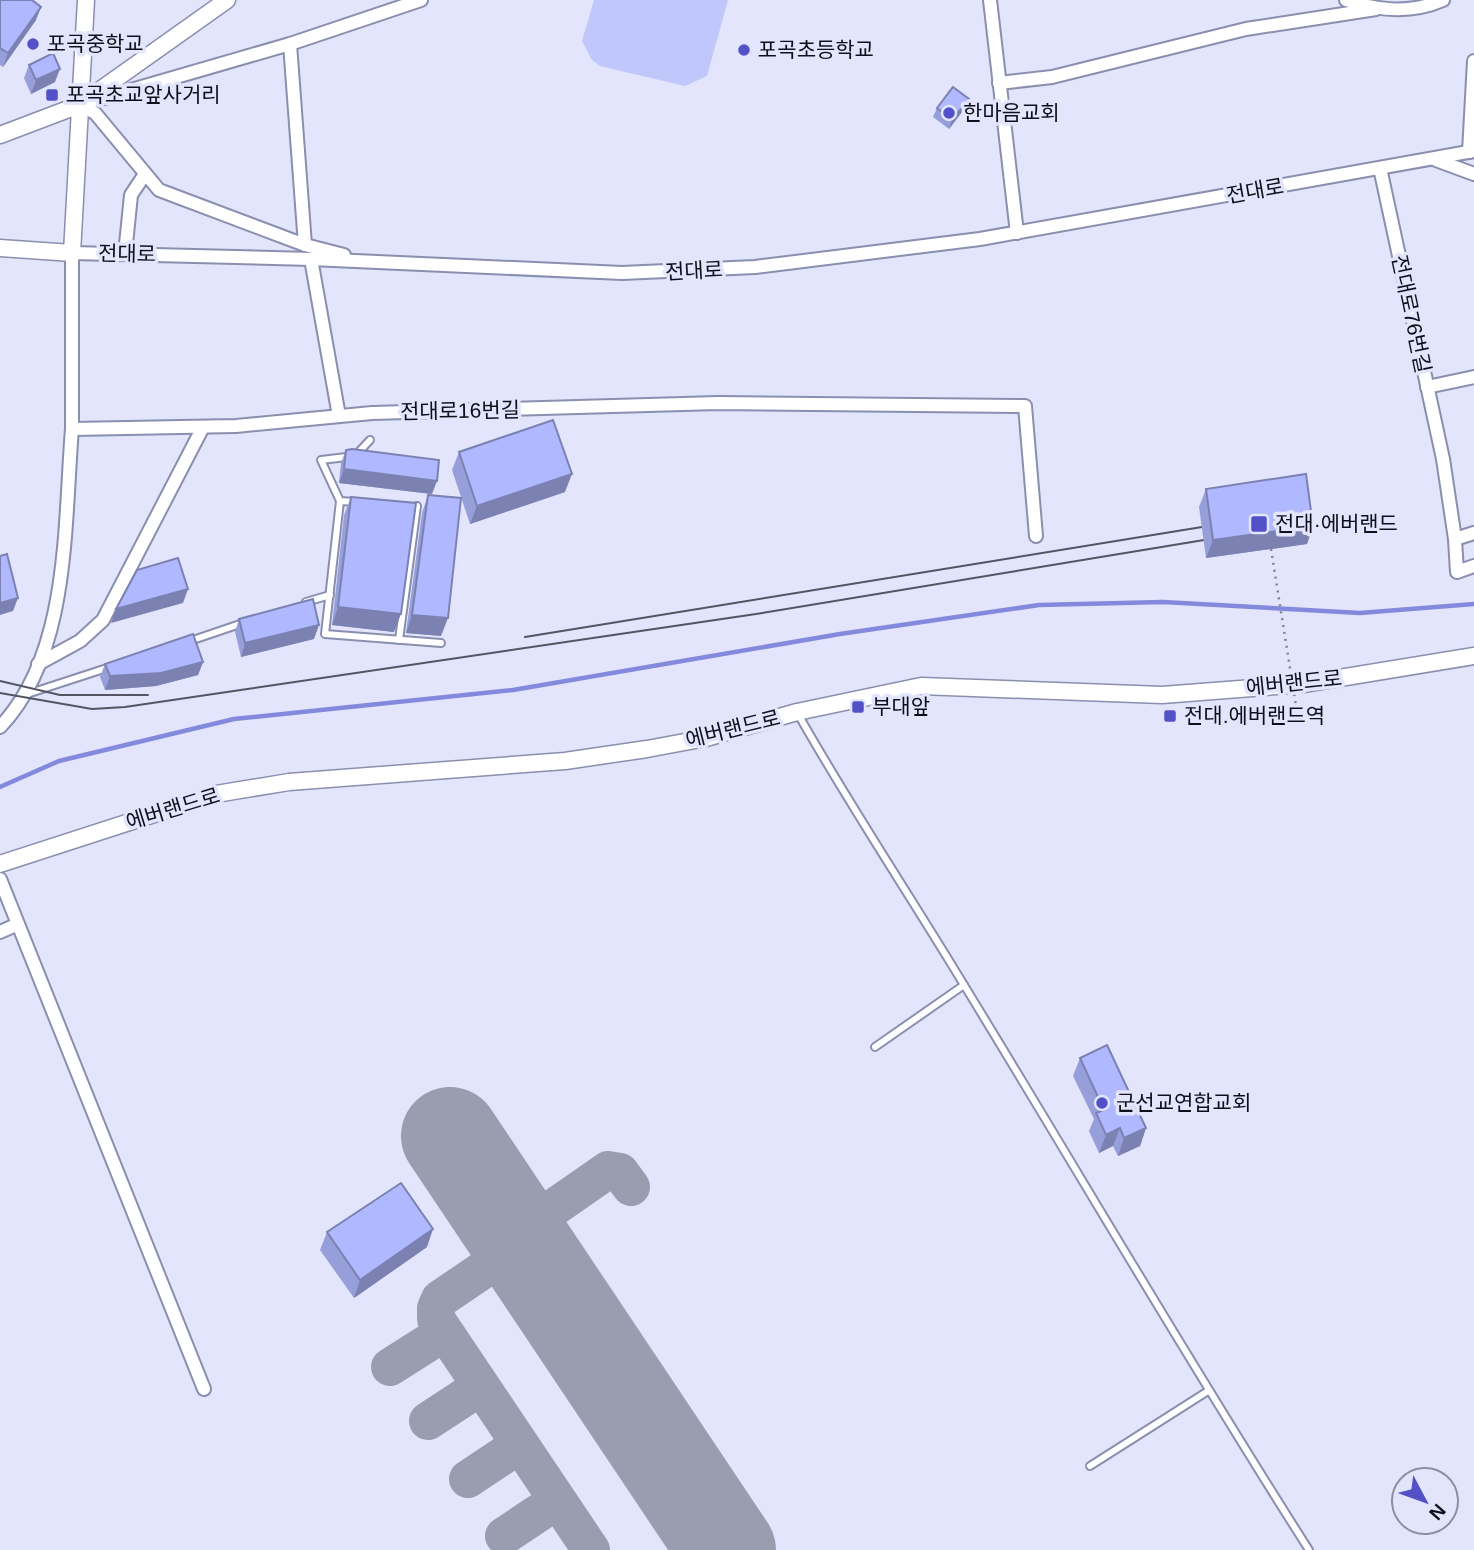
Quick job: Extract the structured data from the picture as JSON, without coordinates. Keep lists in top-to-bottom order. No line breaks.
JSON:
{"streets":{"street":["전대로","전대로76번길","전대로16번길","에버랜드로"]},"crossings":[["전대로","전대로76번길"]],"places":{"other":["포곡중학교","포곡초등학교","한마음교회","군선교연합교회"],"transit":["포곡초교앞사거리","전대·에버랜드","부대앞","전대.에버랜드역"]},"north":"bottom right"}
